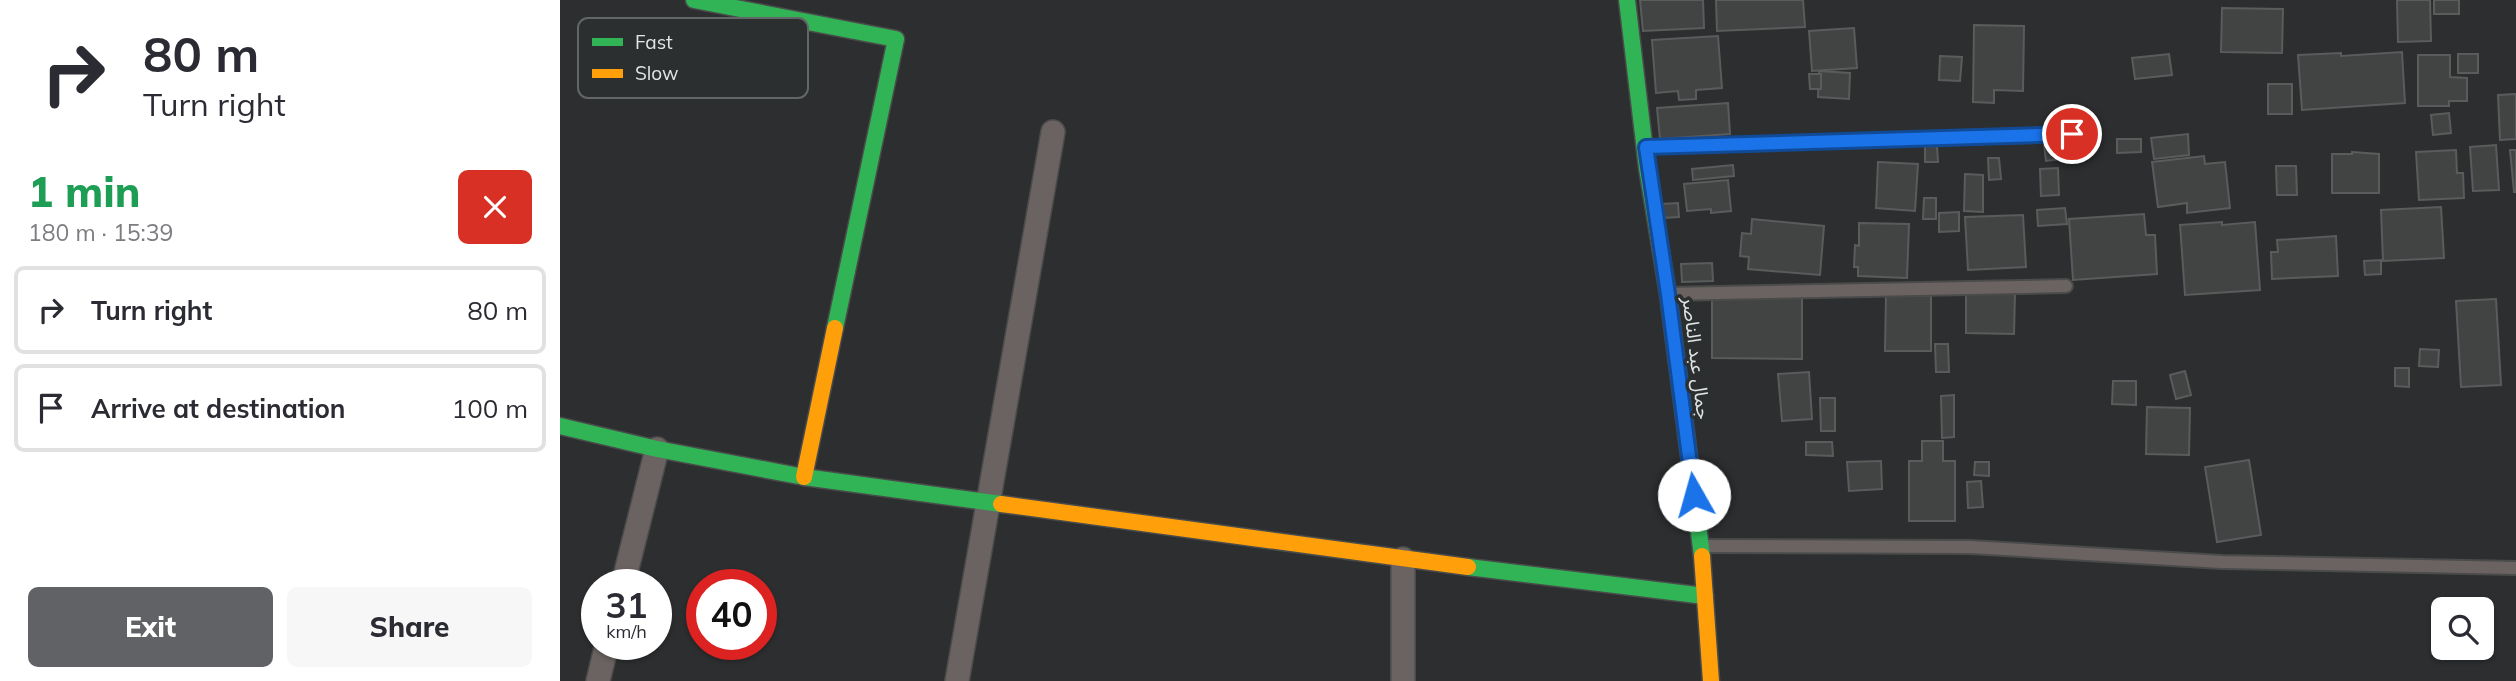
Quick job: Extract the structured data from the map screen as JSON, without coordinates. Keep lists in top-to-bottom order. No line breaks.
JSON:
{"streets":{"street":["جمال عبد الناصر"]},"legend":["Fast","Slow"],"page":{"turn":["80 m","Turn right"],"heading":["1 min","180 m · 15:39"],"list":[{"name":"Turn right","value":"80 m"},{"name":"Arrive at destination","value":"100 m"}],"speed":"31 km/h","limit":"40","buttons":["Exit","Share"]}}
